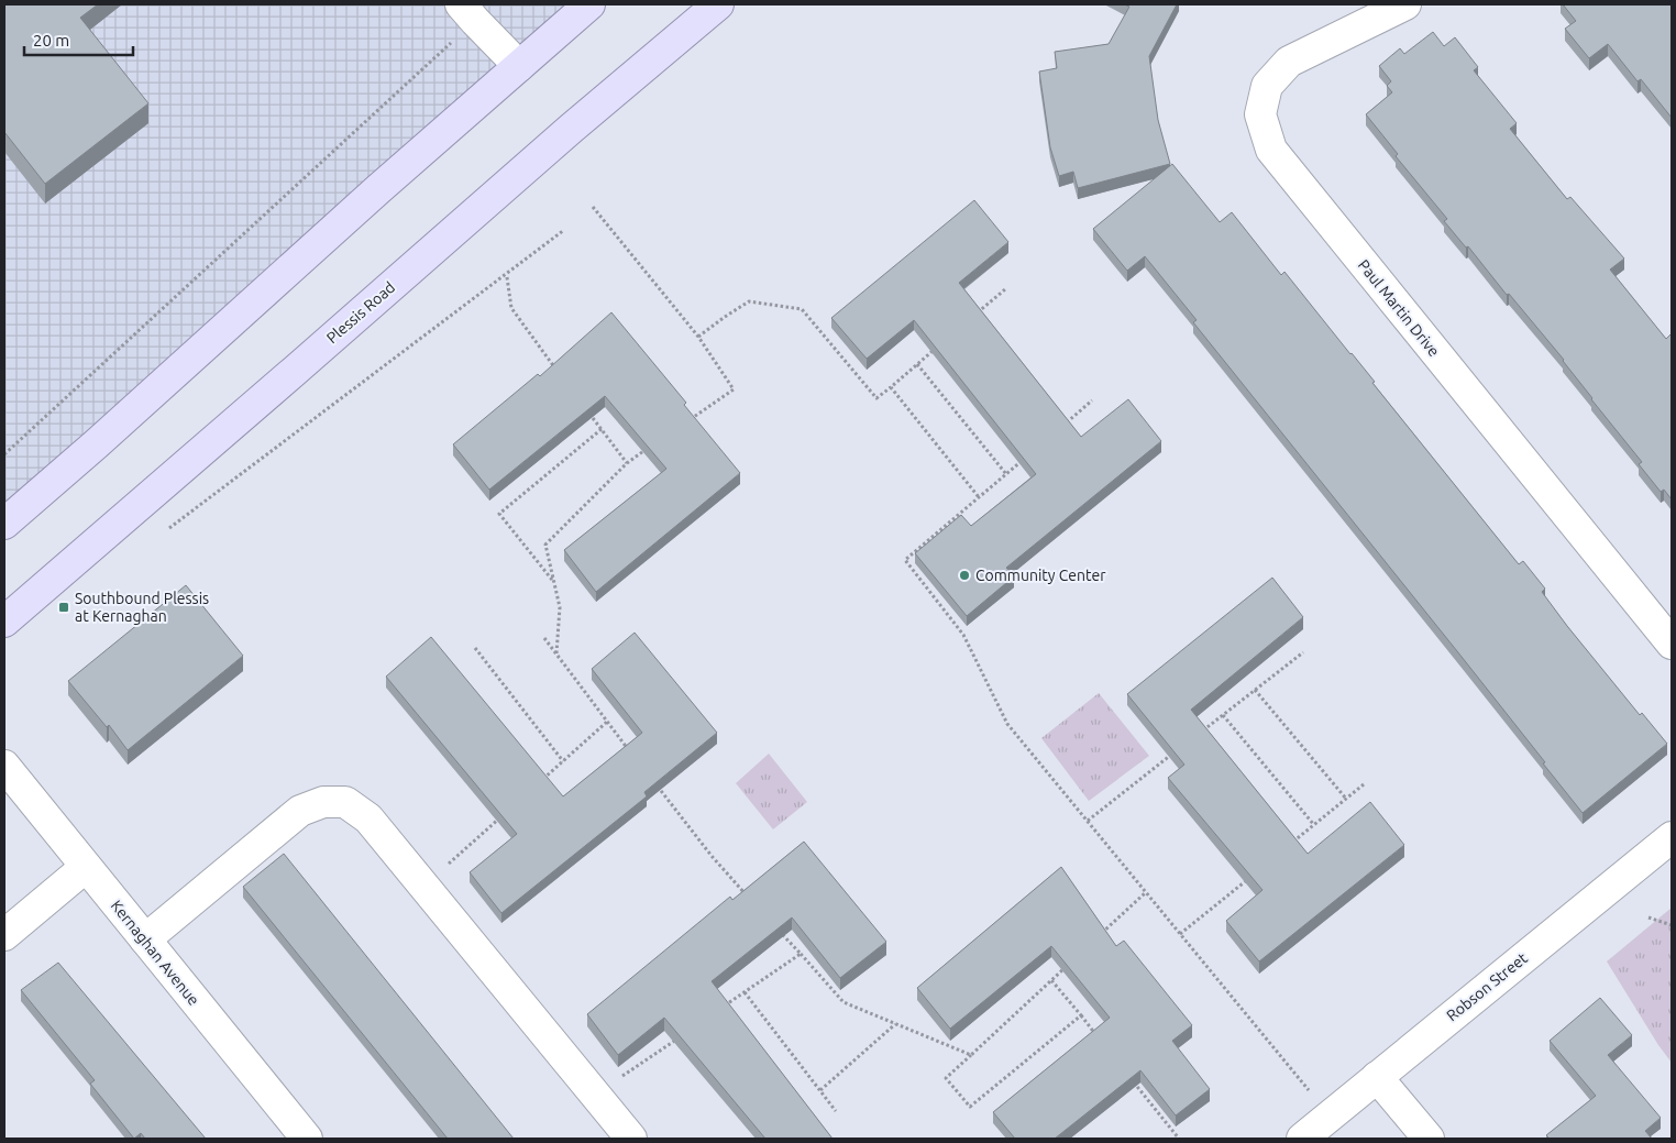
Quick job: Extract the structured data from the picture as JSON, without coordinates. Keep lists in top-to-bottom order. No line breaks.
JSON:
{"streets":{"main road":["Plessis Road"],"street":["Paul Martin Drive","Kernaghan Avenue","Robson Street"]},"places":{"other":["Community Center"],"transit":["Southbound Plessis at Kernaghan"]},"scale_bar":"20 m"}
